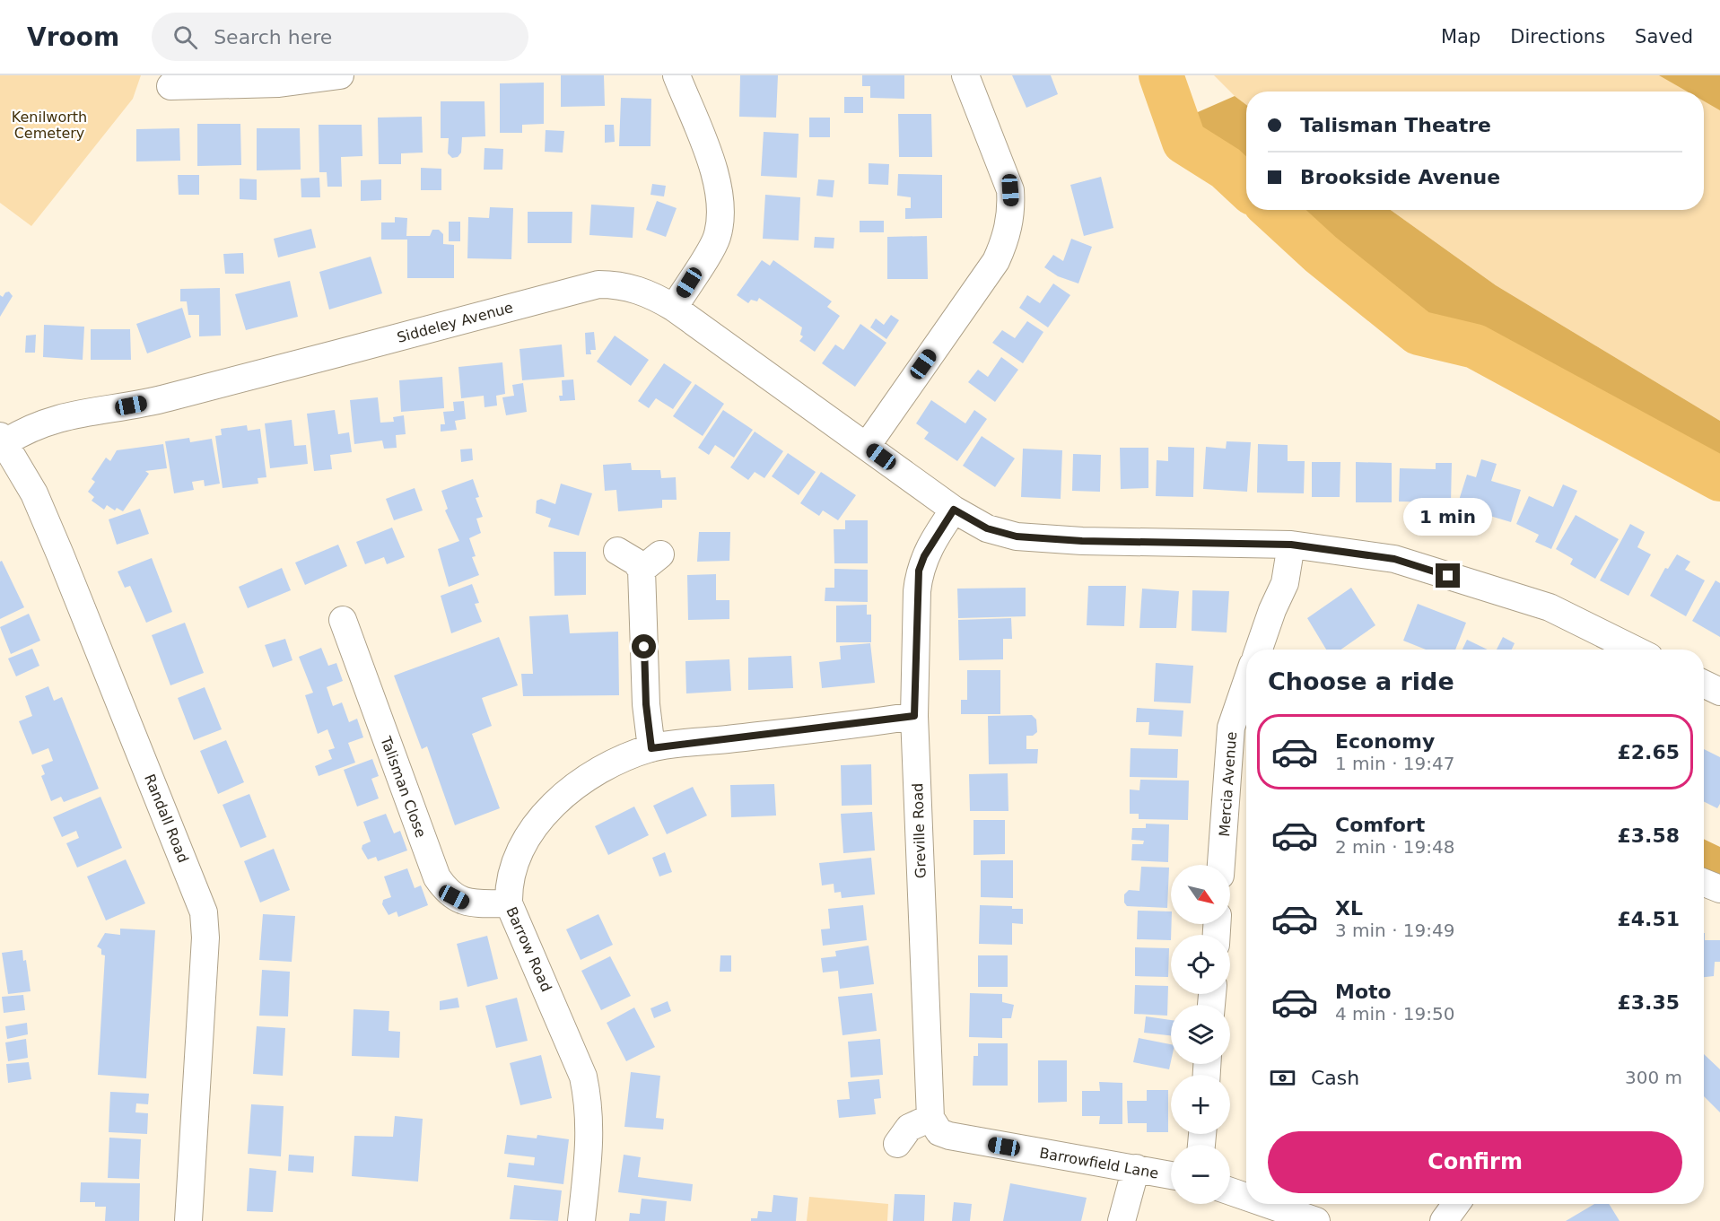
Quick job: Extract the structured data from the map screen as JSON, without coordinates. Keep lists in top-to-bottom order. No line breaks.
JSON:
{"streets":{"street":["Siddeley Avenue","Mercia Avenue","Talisman Close","Randall Road","Greville Road","Barrow Road","Barrowfield Lane"]},"crossings":[["Siddeley Avenue","Randall Road"],["Siddeley Avenue","Greville Road"],["Talisman Close","Barrow Road"],["Greville Road","Barrow Road"],["Greville Road","Barrowfield Lane"]],"parks":["Kenilworth Cemetery"],"north":"bottom right","page":{"header":"Vroom","search":"Search here","nav":["Map","Directions","Saved"],"banner":["Talisman Theatre","Brookside Avenue"],"bubble":"1 min","heading":"Choose a ride","list":[{"name":"Economy","note":"1 min · 19:47","value":"£2.65"},{"name":"Comfort","note":"2 min · 19:48","value":"£3.58"},{"name":"XL","note":"3 min · 19:49","value":"£4.51"},{"name":"Moto","note":"4 min · 19:50","value":"£3.35"}],"map_buttons":["+","−"],"pay":["Cash","300 m"],"buttons":"Confirm"}}
